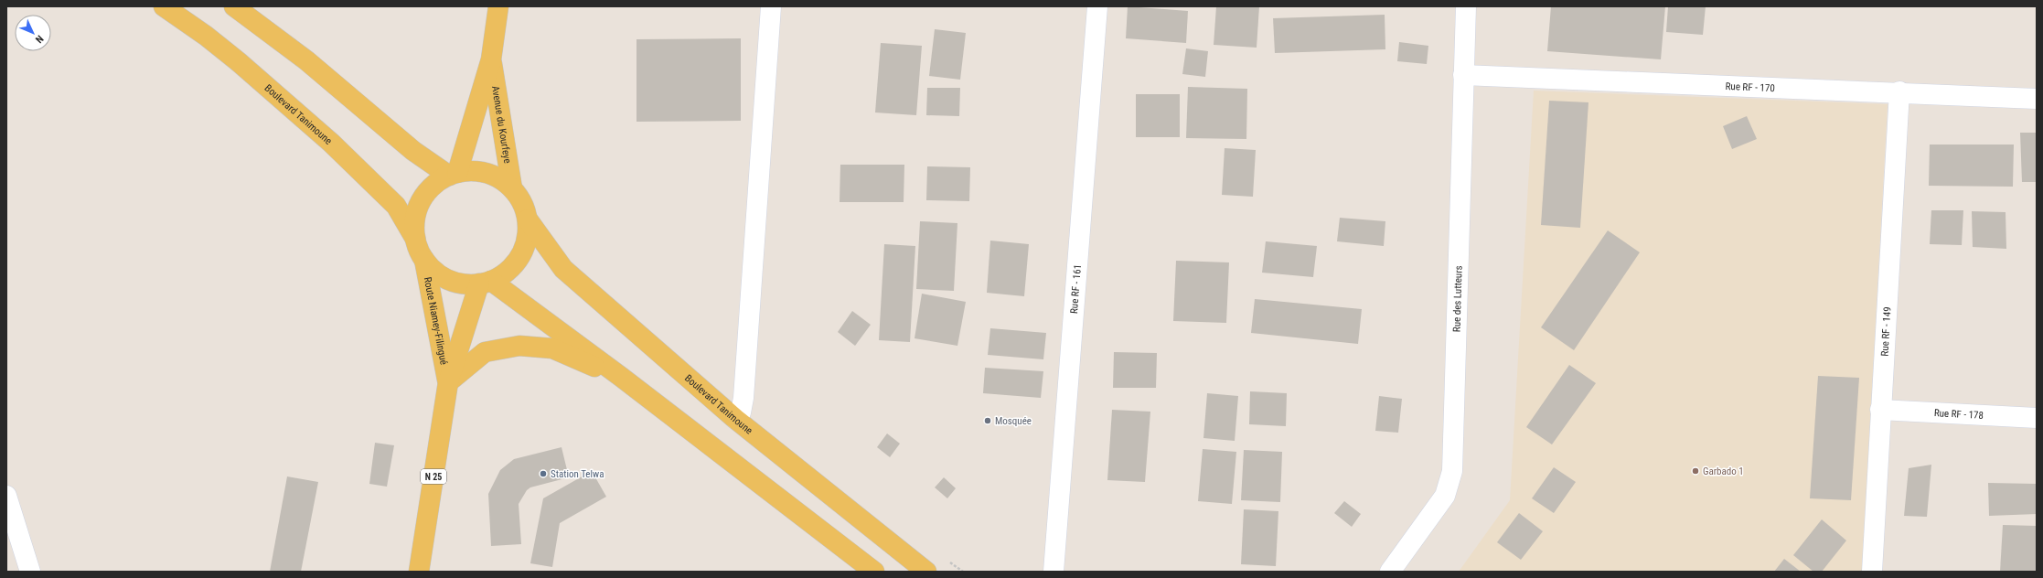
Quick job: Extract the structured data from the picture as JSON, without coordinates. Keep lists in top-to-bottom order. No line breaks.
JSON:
{"streets":{"main road":["Boulevard Tanimoune","Avenue du Kourfeye","Route Niamey-Filingué","N 25"],"street":["Rue RF - 170","Rue RF - 161","Rue des Lutteurs","Rue RF - 149","Rue RF - 178"]},"crossings":[["Rue RF - 170","Rue des Lutteurs"],["Rue RF - 170","Rue RF - 149"],["Boulevard Tanimoune","Avenue du Kourfeye"],["Boulevard Tanimoune","Route Niamey-Filingué"],["Avenue du Kourfeye","Route Niamey-Filingué"],["Rue RF - 149","Rue RF - 178"]],"places":["Mosquée","Garbado 1","Station Telwa"],"north":"bottom right"}
